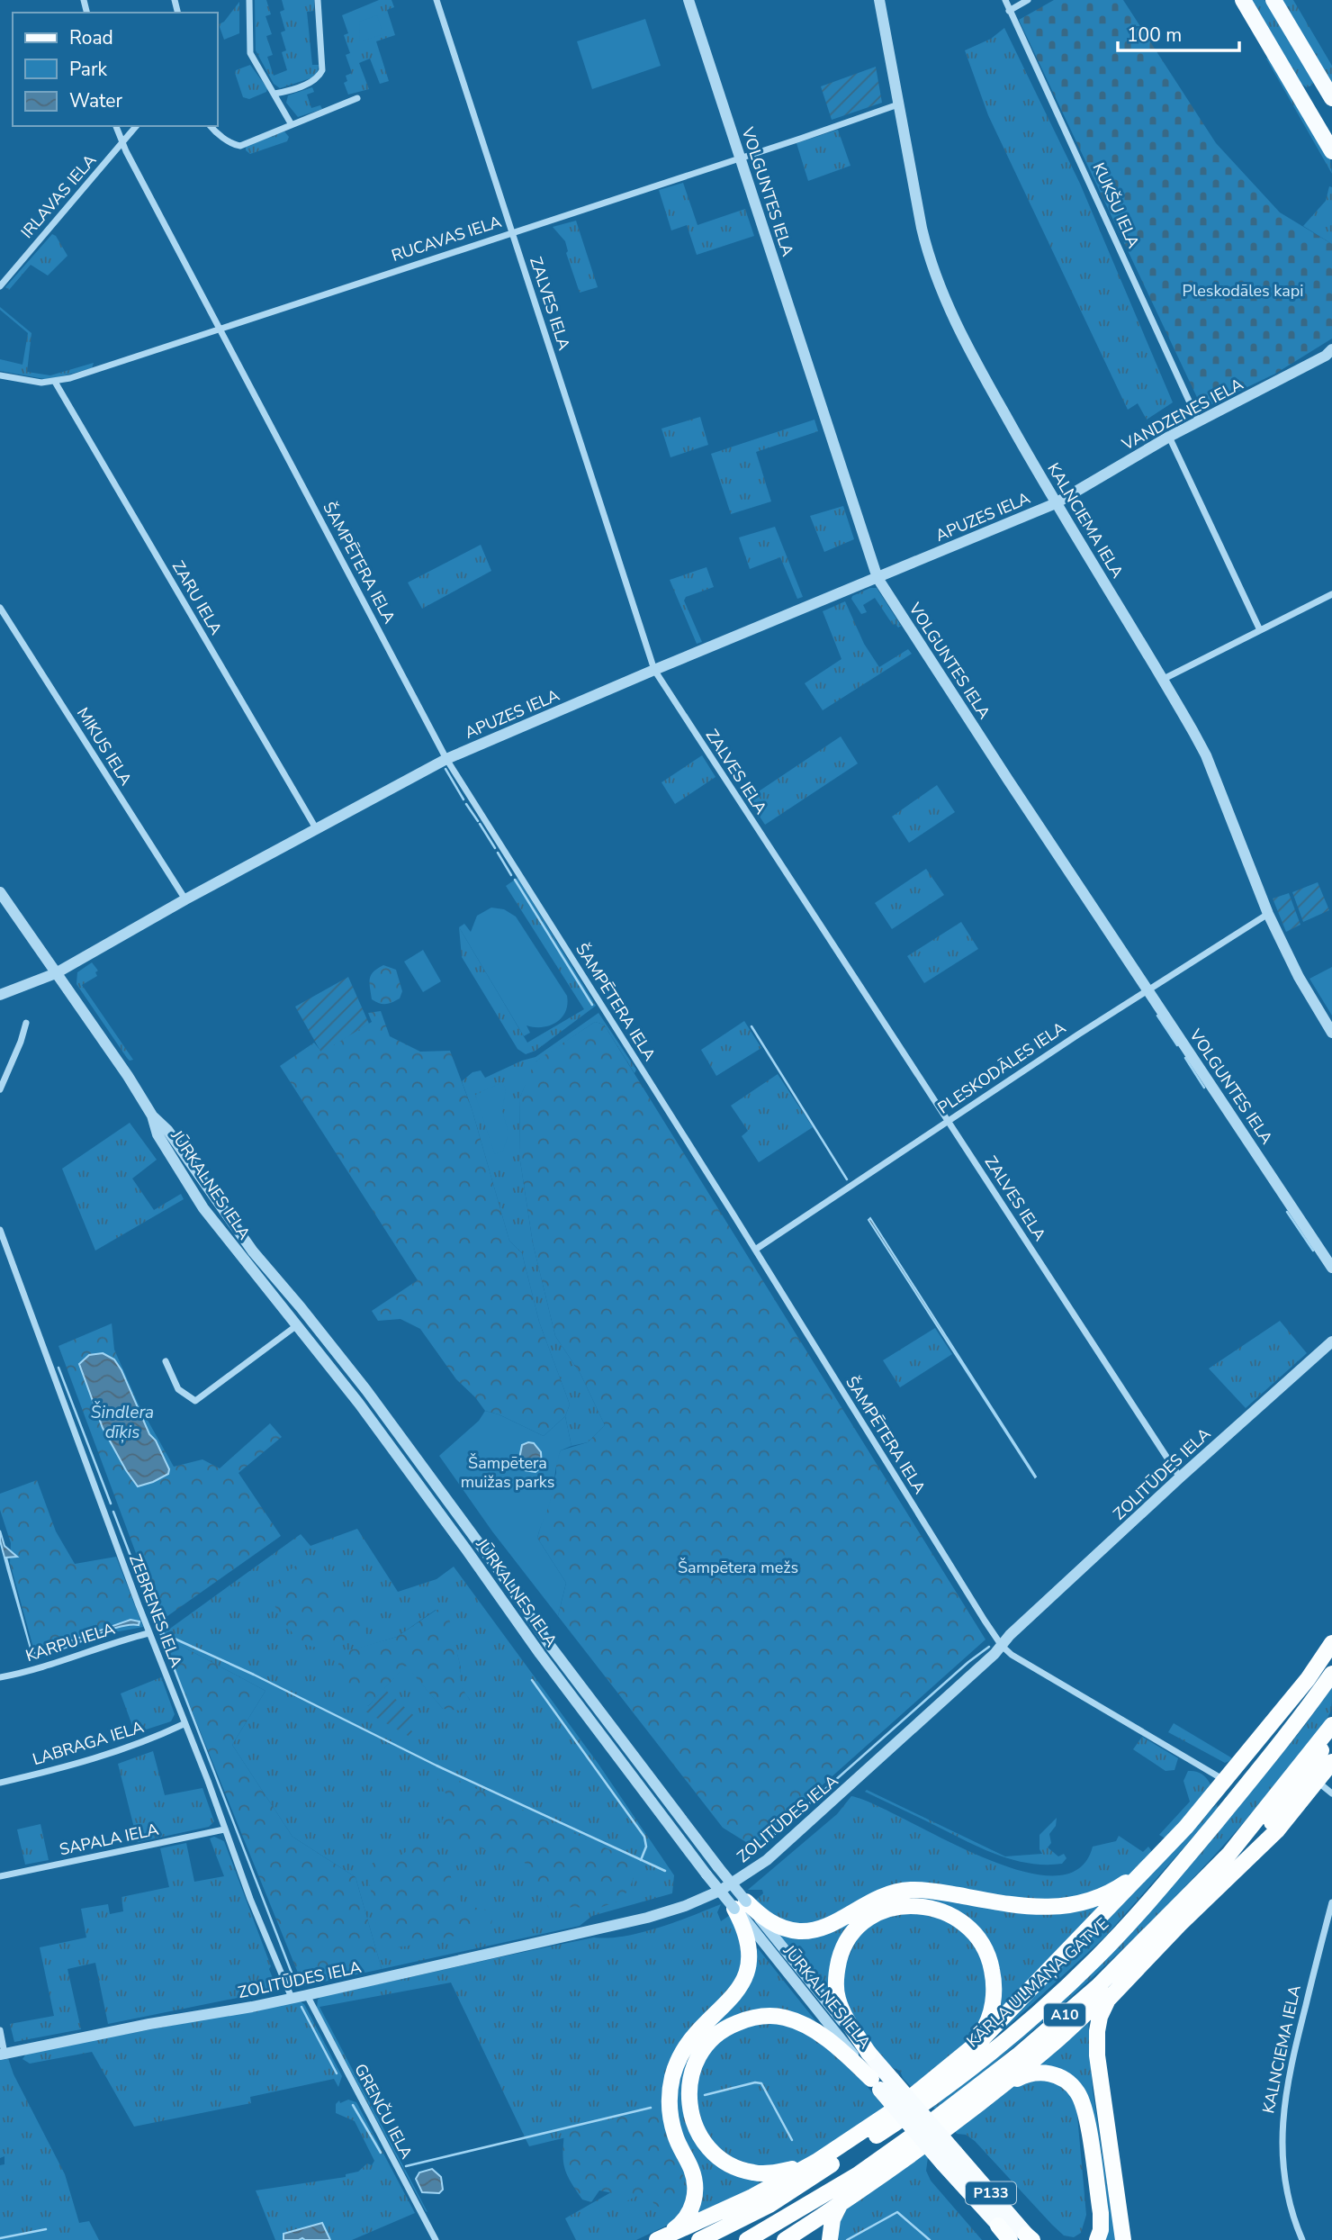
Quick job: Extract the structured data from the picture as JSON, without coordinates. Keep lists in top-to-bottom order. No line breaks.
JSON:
{"streets":{"highway":["KĀRĻA ULMAŅA GATVE","A10"],"main road":["P133"],"street":["VOLGUNTES IELA","IRLAVAS IELA","KUKŠU IELA","RUCAVAS IELA","ZALVES IELA","VANDZENES IELA","APUZES IELA","KALNCIEMA IELA","ŠAMPĒTERA IELA","ZARU IELA","MIKUS IELA","PLESKODĀLES IELA","JŪRKALNES IELA","ZOLITŪDES IELA","ZEBRENES IELA","KARPU IELA","LABRAGA IELA","SAPALA IELA","GRENČU IELA"]},"crossings":[["VOLGUNTES IELA","RUCAVAS IELA"],["VOLGUNTES IELA","APUZES IELA"],["VOLGUNTES IELA","PLESKODĀLES IELA"],["IRLAVAS IELA","ŠAMPĒTERA IELA"],["KUKŠU IELA","VANDZENES IELA"],["RUCAVAS IELA","ZALVES IELA"],["RUCAVAS IELA","KALNCIEMA IELA"],["RUCAVAS IELA","ŠAMPĒTERA IELA"],["RUCAVAS IELA","ZARU IELA"],["ZALVES IELA","APUZES IELA"],["ZALVES IELA","PLESKODĀLES IELA"],["ZALVES IELA","ZOLITŪDES IELA"],["VANDZENES IELA","APUZES IELA"],["VANDZENES IELA","KALNCIEMA IELA"],["APUZES IELA","KALNCIEMA IELA"],["APUZES IELA","ŠAMPĒTERA IELA"],["APUZES IELA","ZARU IELA"],["APUZES IELA","MIKUS IELA"],["APUZES IELA","JŪRKALNES IELA"],["KALNCIEMA IELA","PLESKODĀLES IELA"],["ŠAMPĒTERA IELA","PLESKODĀLES IELA"],["ŠAMPĒTERA IELA","ZOLITŪDES IELA"],["JŪRKALNES IELA","P133"],["ZOLITŪDES IELA","ZEBRENES IELA"],["ZOLITŪDES IELA","GRENČU IELA"],["ZEBRENES IELA","KARPU IELA"],["ZEBRENES IELA","LABRAGA IELA"],["ZEBRENES IELA","SAPALA IELA"]],"water":["Šindlera dīķis"],"parks":["Pleskodāles kapi","Šampētera muižas parks","Šampētera mežs"],"legend":["Road","Park","Water"],"scale_bar":"100 m"}
